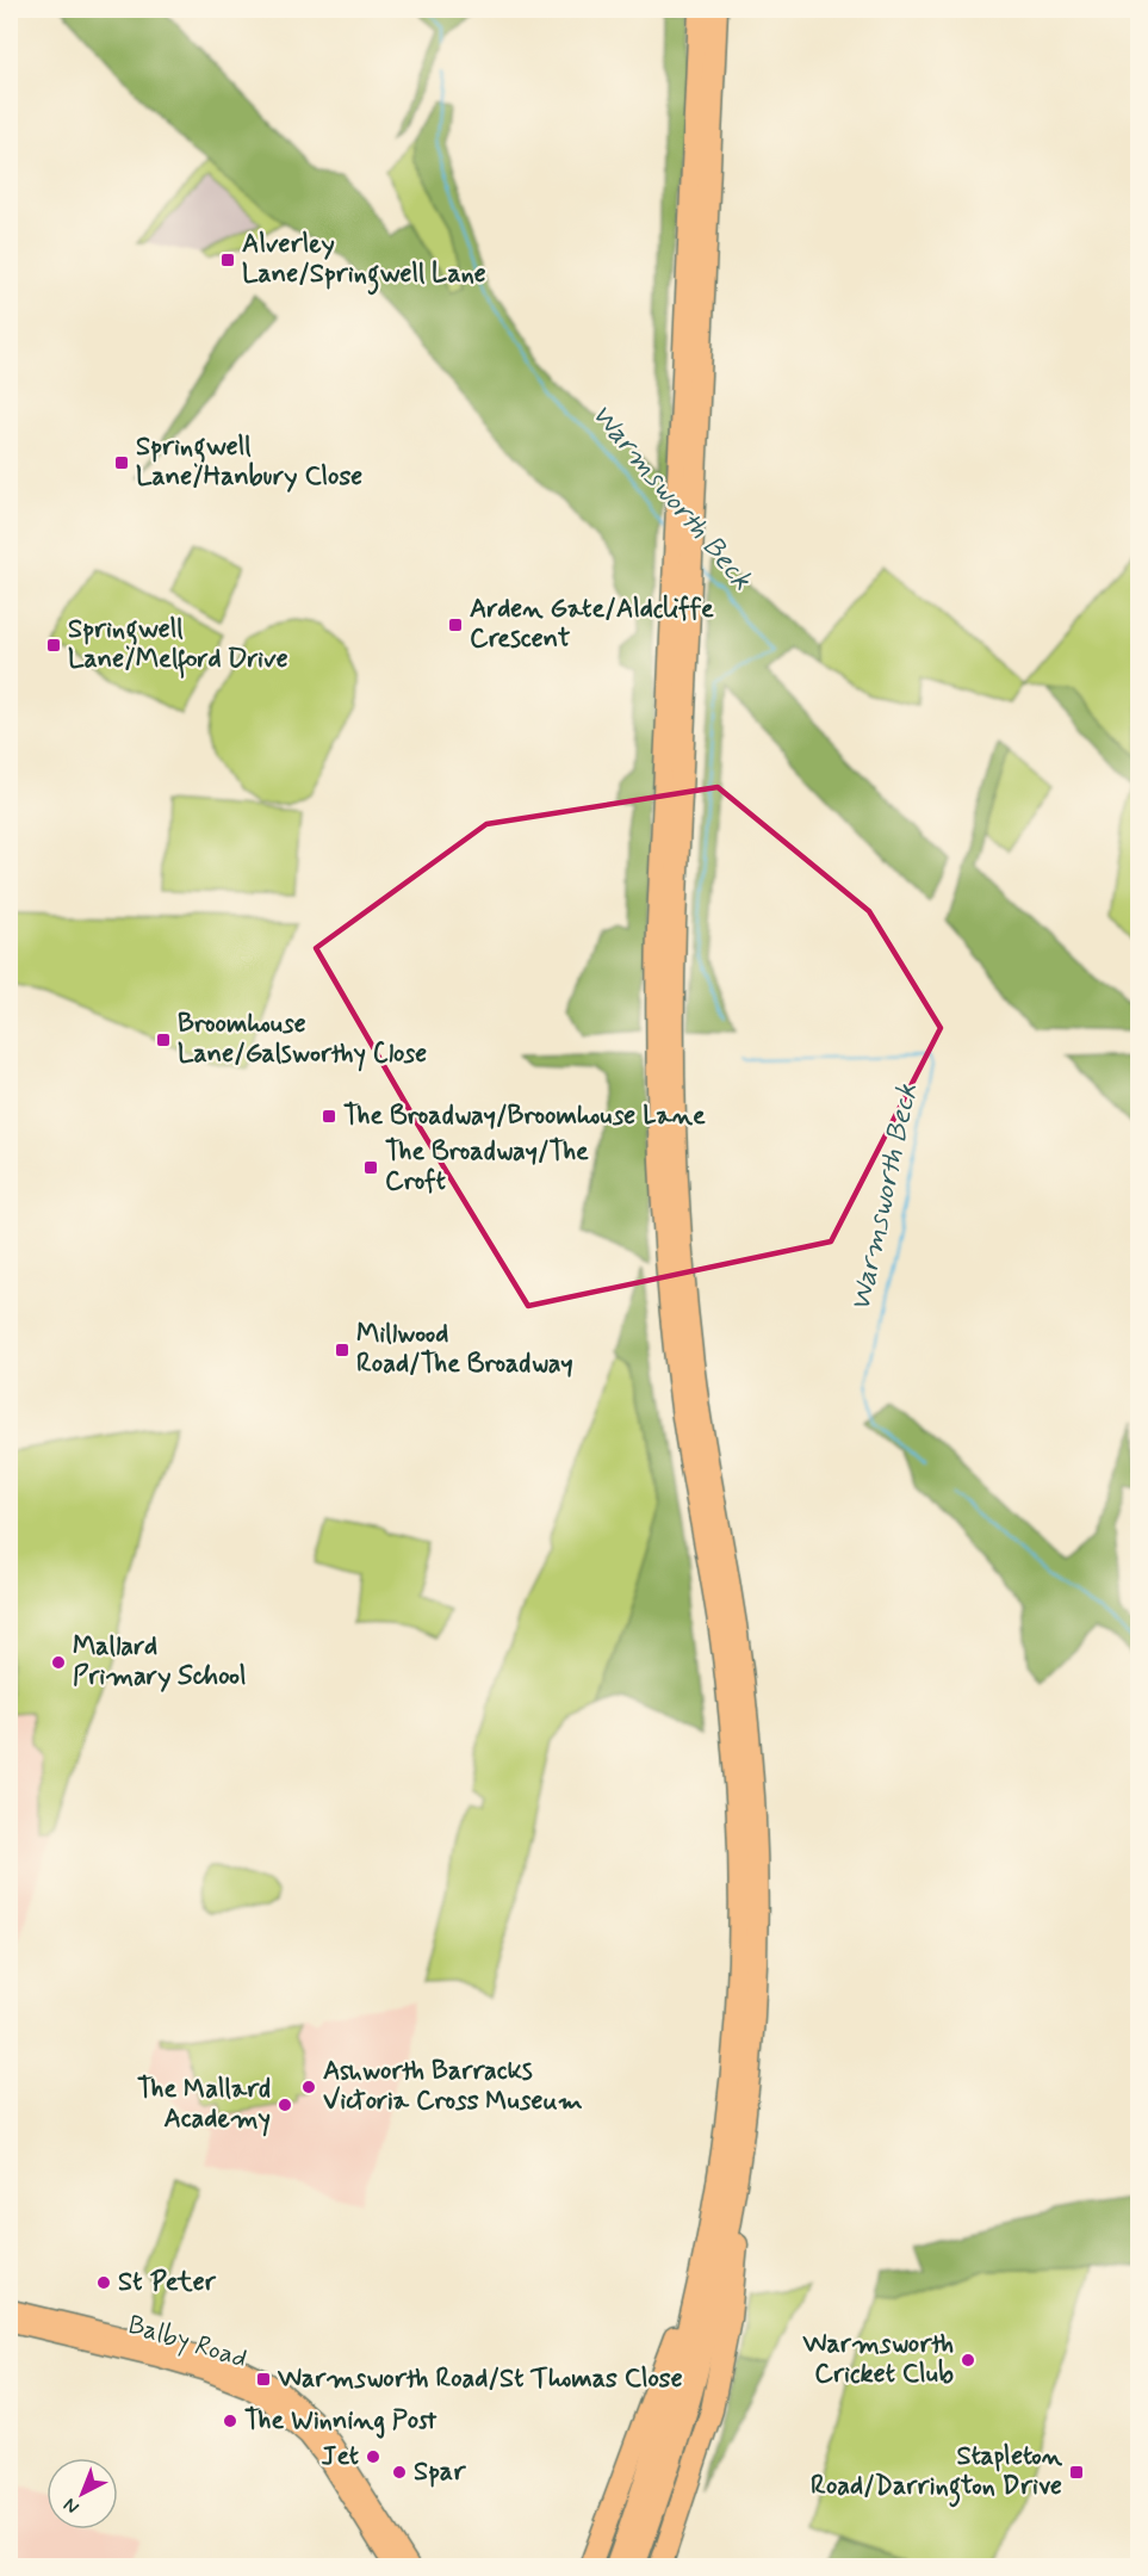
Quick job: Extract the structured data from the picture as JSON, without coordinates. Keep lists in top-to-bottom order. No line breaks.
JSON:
{"streets":{"main road":["Balby Road"]},"water":["Warmsworth Beck"],"places":{"transit":["Alverley Lane/Springwell Lane","Springwell Lane/Hanbury Close","Arden Gate/Aldcliffe Crescent","Springwell Lane/Melford Drive","Broomhouse Lane/Galsworthy Close","The Broadway/Broomhouse Lane","The Broadway/The Croft","Millwood Road/The Broadway","Warmsworth Road/St Thomas Close","Stapleton Road/Darrington Drive"],"other":["Mallard Primary School","Ashworth Barracks Victoria Cross Museum","The Mallard Academy","St Peter","Warmsworth Cricket Club","The Winning Post","Jet","Spar"]},"north":"bottom left"}
